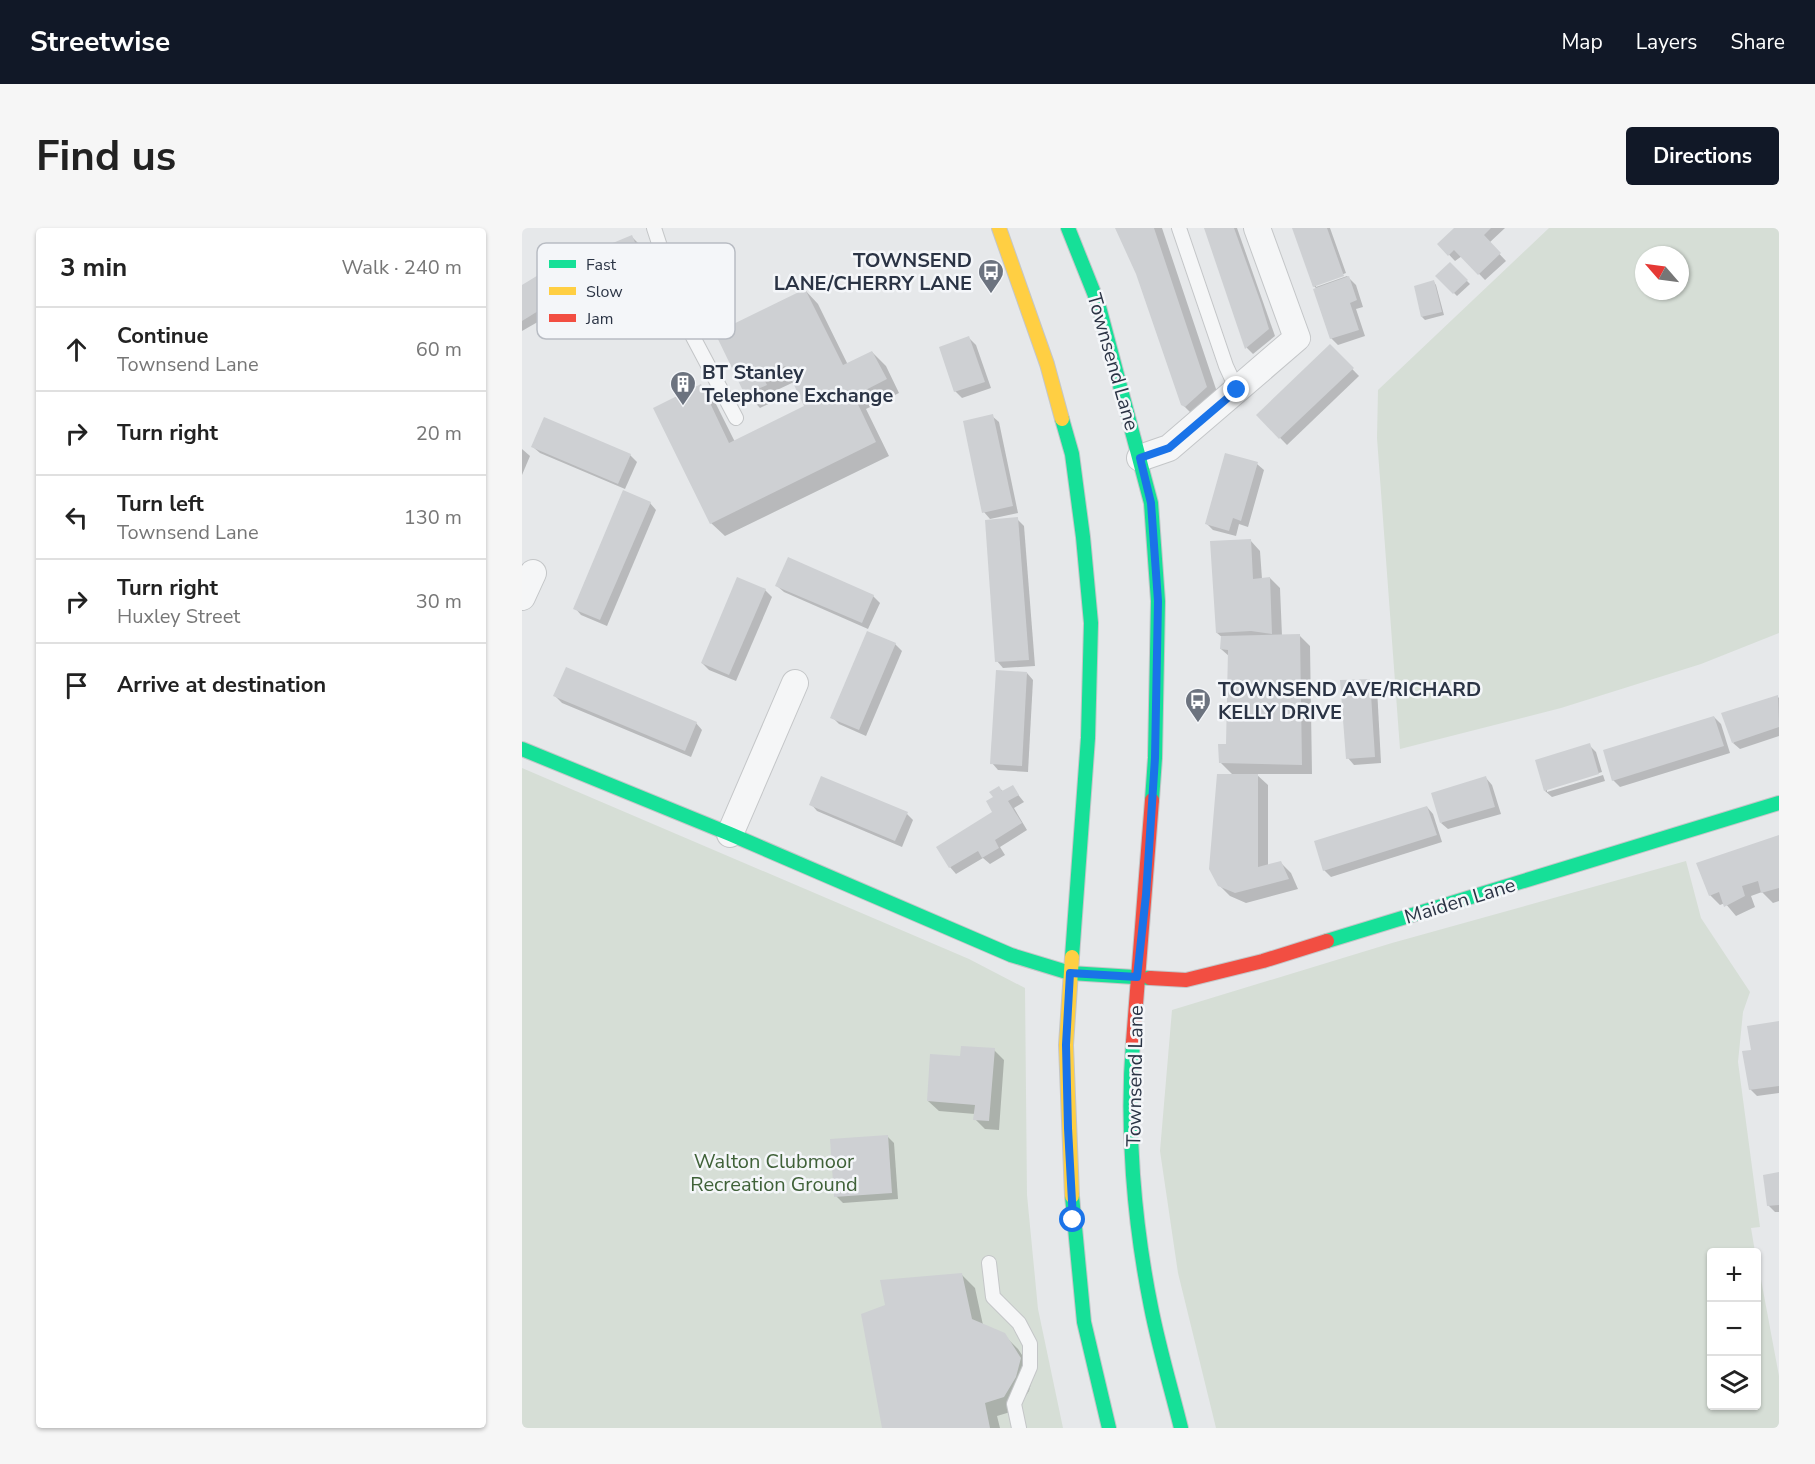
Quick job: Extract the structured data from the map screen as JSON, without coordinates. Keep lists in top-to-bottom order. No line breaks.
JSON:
{"streets":{"main road":["Townsend Lane","Maiden Lane"]},"crossings":[["Townsend Lane","Maiden Lane"]],"parks":["Walton Clubmoor Recreation Ground"],"places":{"bus stop":["TOWNSEND LANE/CHERRY LANE","TOWNSEND AVE/RICHARD KELLY DRIVE"],"building":["BT Stanley Telephone Exchange"]},"legend":["Fast","Slow","Jam"],"north":"top left","page":{"header":"Streetwise","nav":["Map","Layers","Share"],"buttons":"Directions","title":"Find us","heading":["3 min","Walk · 240 m"],"list":[["Continue","Townsend Lane","60 m"],["Turn right","20 m"],["Turn left","Townsend Lane","130 m"],["Turn right","Huxley Street","30 m"],"Arrive at destination"],"map_buttons":["+","−"]}}
